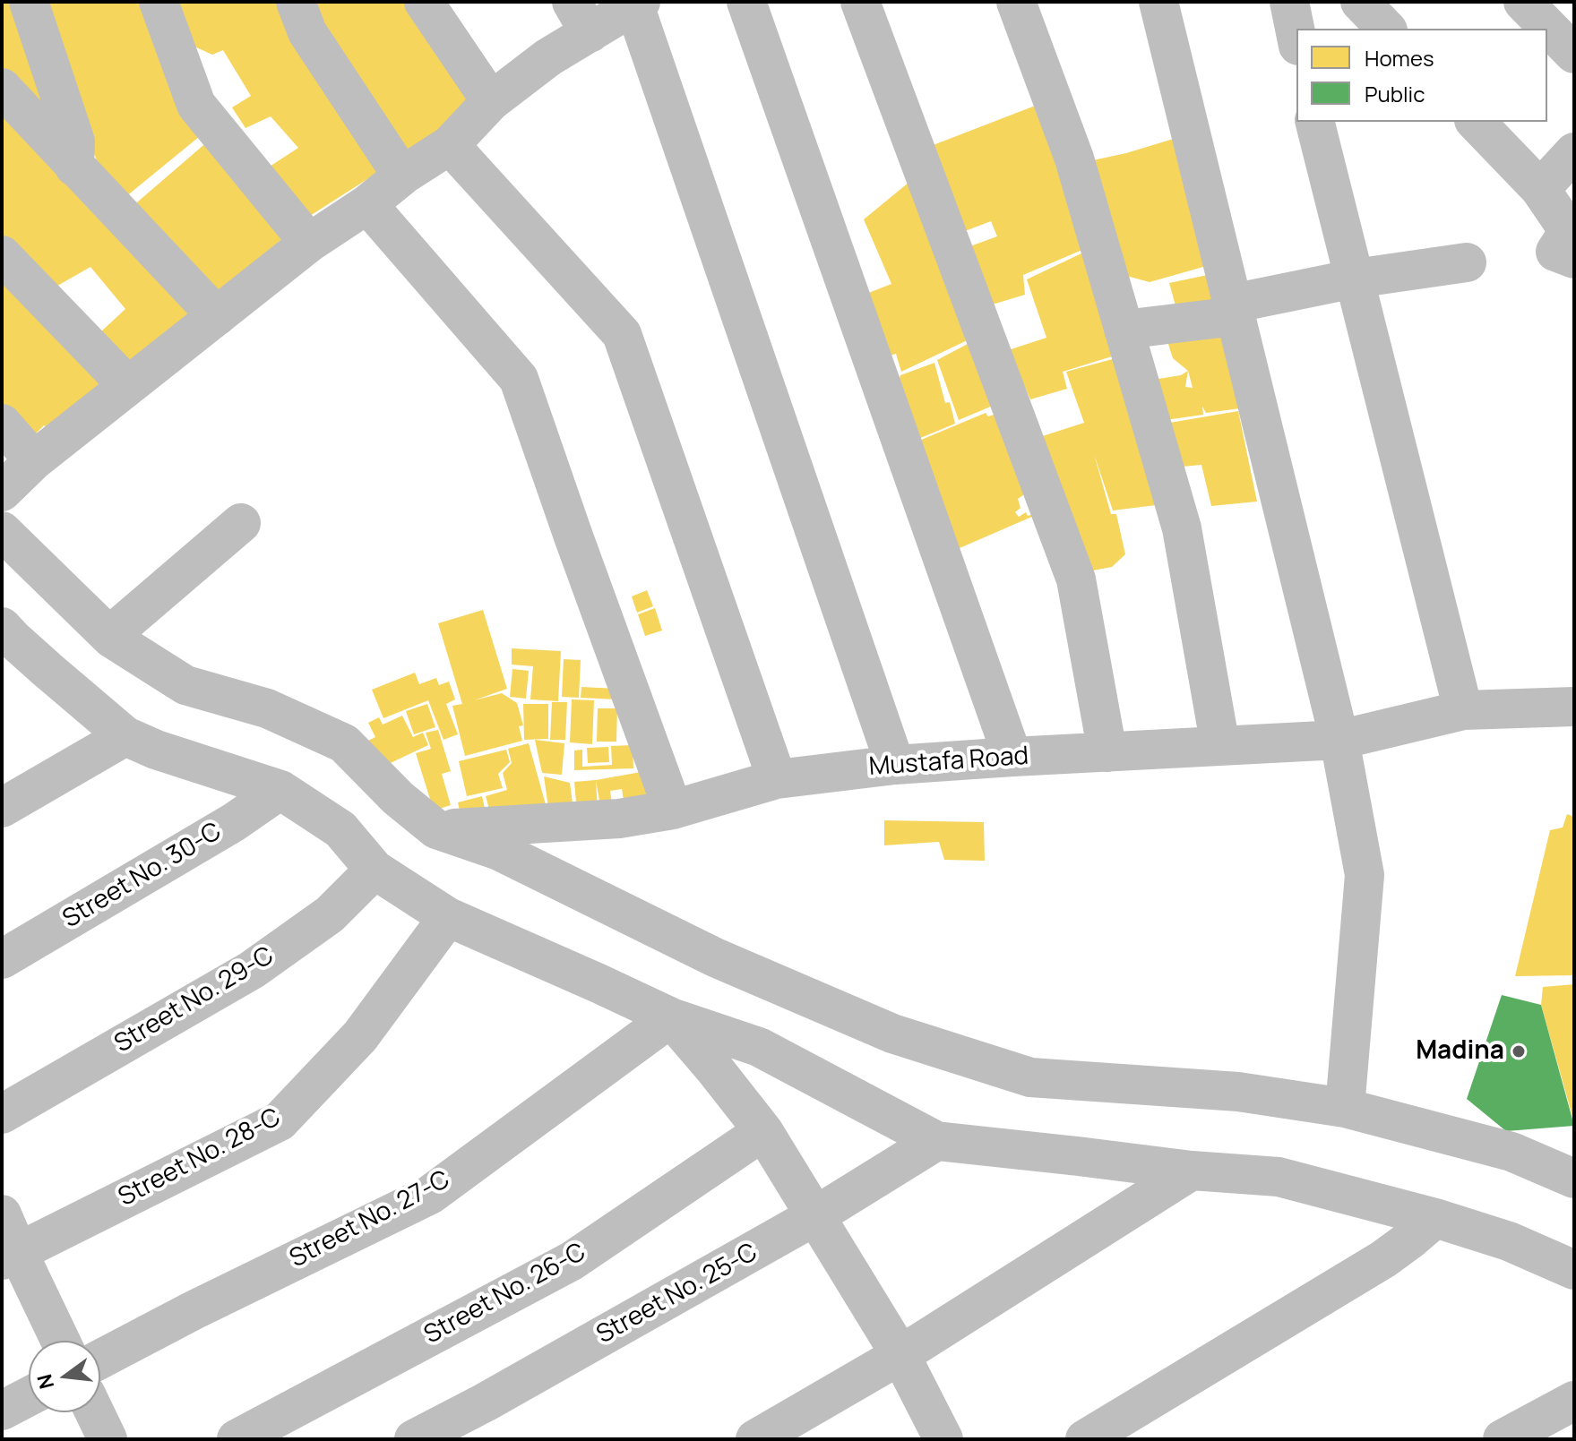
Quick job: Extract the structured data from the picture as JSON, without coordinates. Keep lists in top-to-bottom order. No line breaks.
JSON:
{"streets":{"street":["Mustafa Road","Street No. 30-C","Street No. 29-C","Street No. 28-C","Street No. 27-C","Street No. 26-C","Street No. 25-C"]},"places":["Madina"],"legend":["Homes","Public"],"north":"left"}
